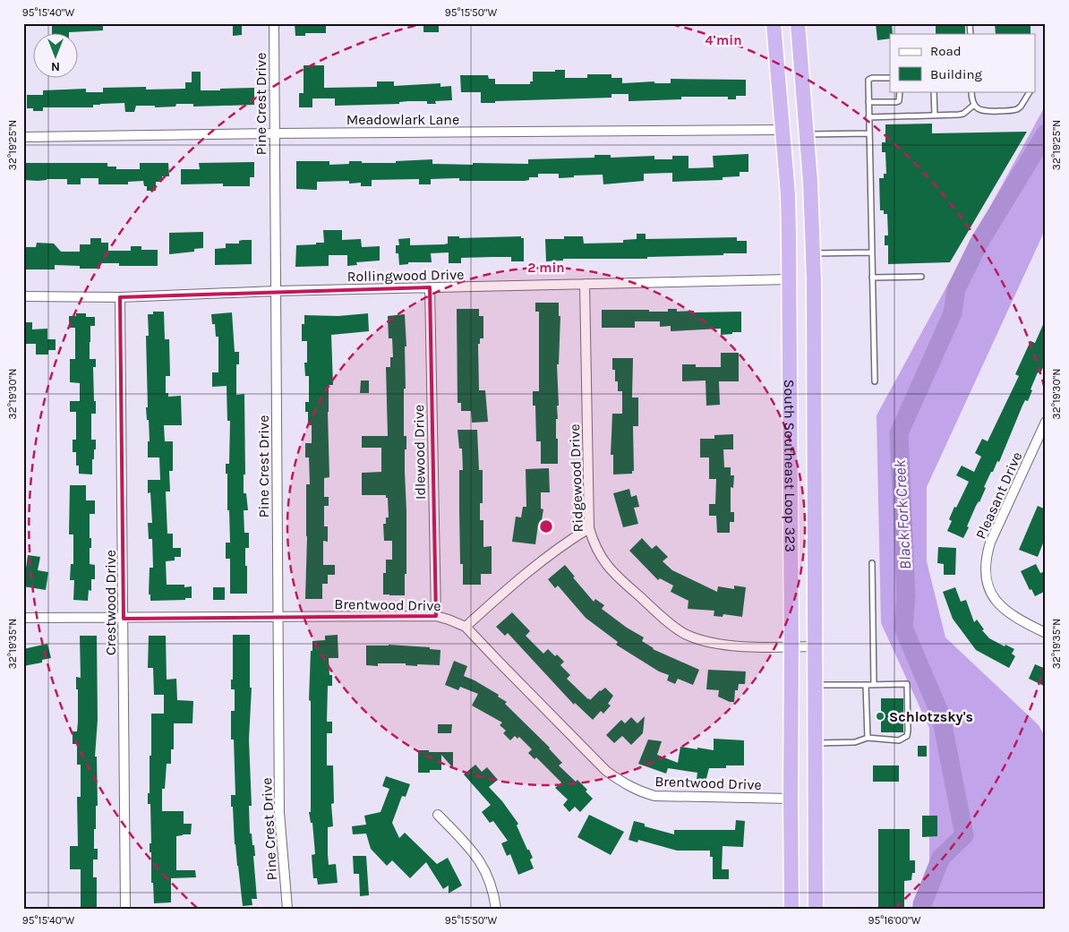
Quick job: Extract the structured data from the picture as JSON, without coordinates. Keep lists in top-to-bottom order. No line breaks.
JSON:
{"streets":{"highway":["South Southeast Loop 323"],"street":["Pine Crest Drive","Meadowlark Lane","Rollingwood Drive","Idlewood Drive","Ridgewood Drive","Pleasant Drive","Crestwood Drive","Brentwood Drive"]},"crossings":[["Pine Crest Drive","Meadowlark Lane"],["Pine Crest Drive","Rollingwood Drive"],["Pine Crest Drive","Brentwood Drive"],["Meadowlark Lane","South Southeast Loop 323"],["Rollingwood Drive","Idlewood Drive"],["Rollingwood Drive","South Southeast Loop 323"],["Rollingwood Drive","Ridgewood Drive"],["Rollingwood Drive","Crestwood Drive"],["Idlewood Drive","Brentwood Drive"],["South Southeast Loop 323","Ridgewood Drive"],["South Southeast Loop 323","Brentwood Drive"],["Crestwood Drive","Brentwood Drive"]],"water":["Black Fork Creek"],"places":["Schlotzsky's"],"legend":["Road","Building"],"north":"bottom","coordinates":["95°15'40\"W","95°15'50\"W","32°19'25\"N","32°19'30\"N","32°19'35\"N","95°16'00\"W"],"rings":["4 min","2 min"]}
